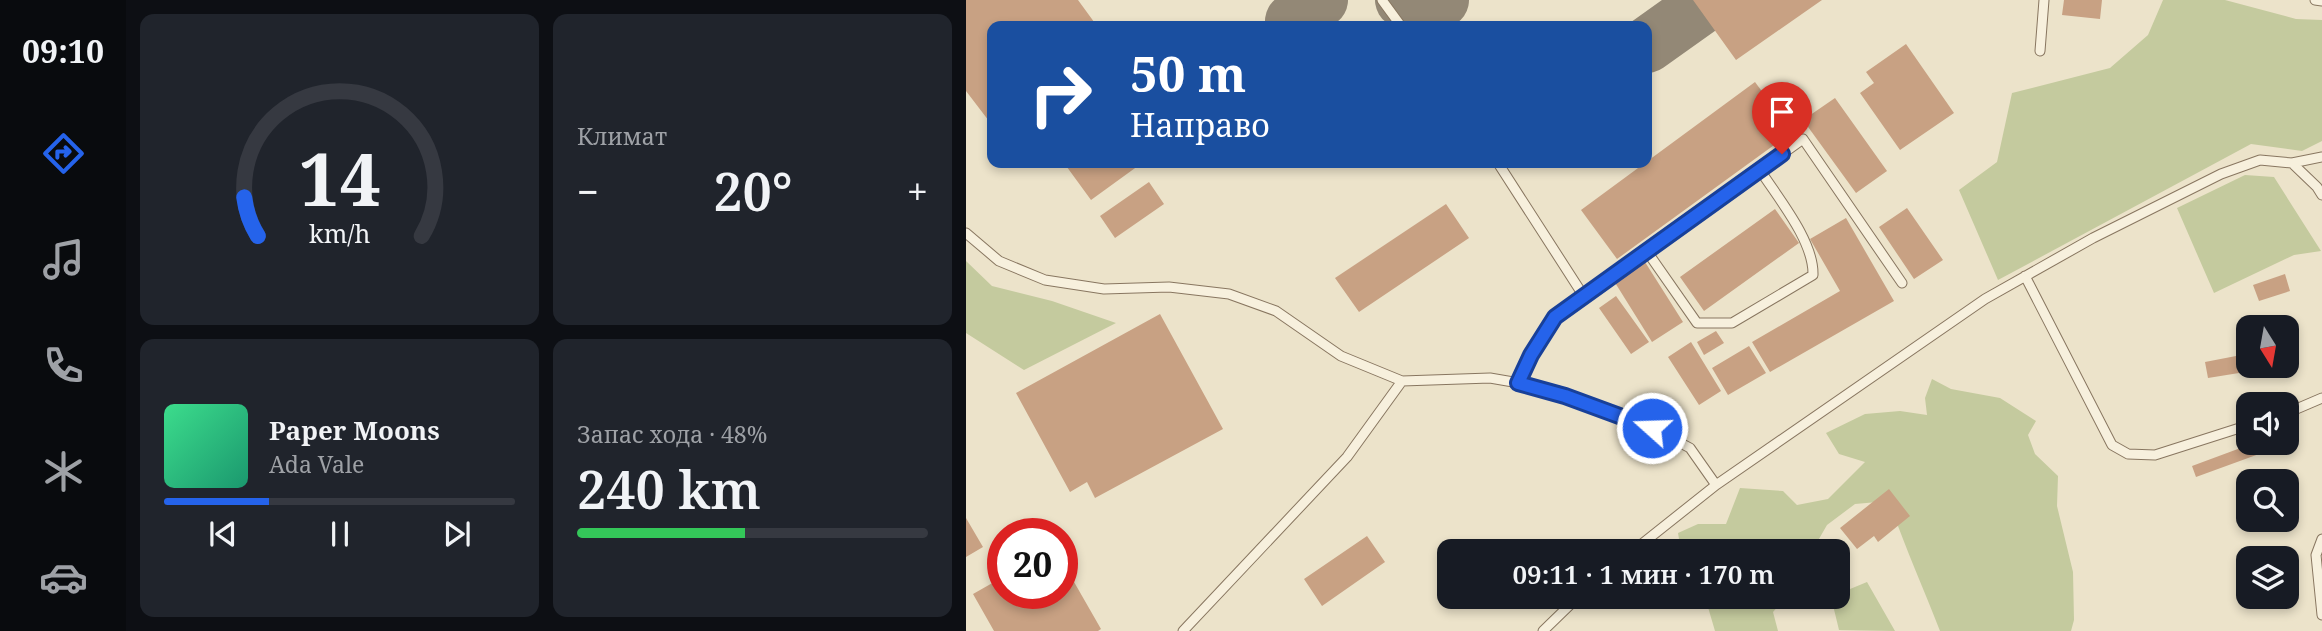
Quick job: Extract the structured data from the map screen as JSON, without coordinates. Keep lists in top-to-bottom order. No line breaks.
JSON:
{"north":"bottom","page":{"tabs":"09:10","tile":["Климат",["Запас хода · 48%","240 km"]],"turn":["50 m","Направо"],"heat":["−","20°","+"],"song":["Paper Moons","Ada Vale"],"limit":"20","trip":"09:11 · 1 мин · 170 m","gauge":["14","km/h"]}}
